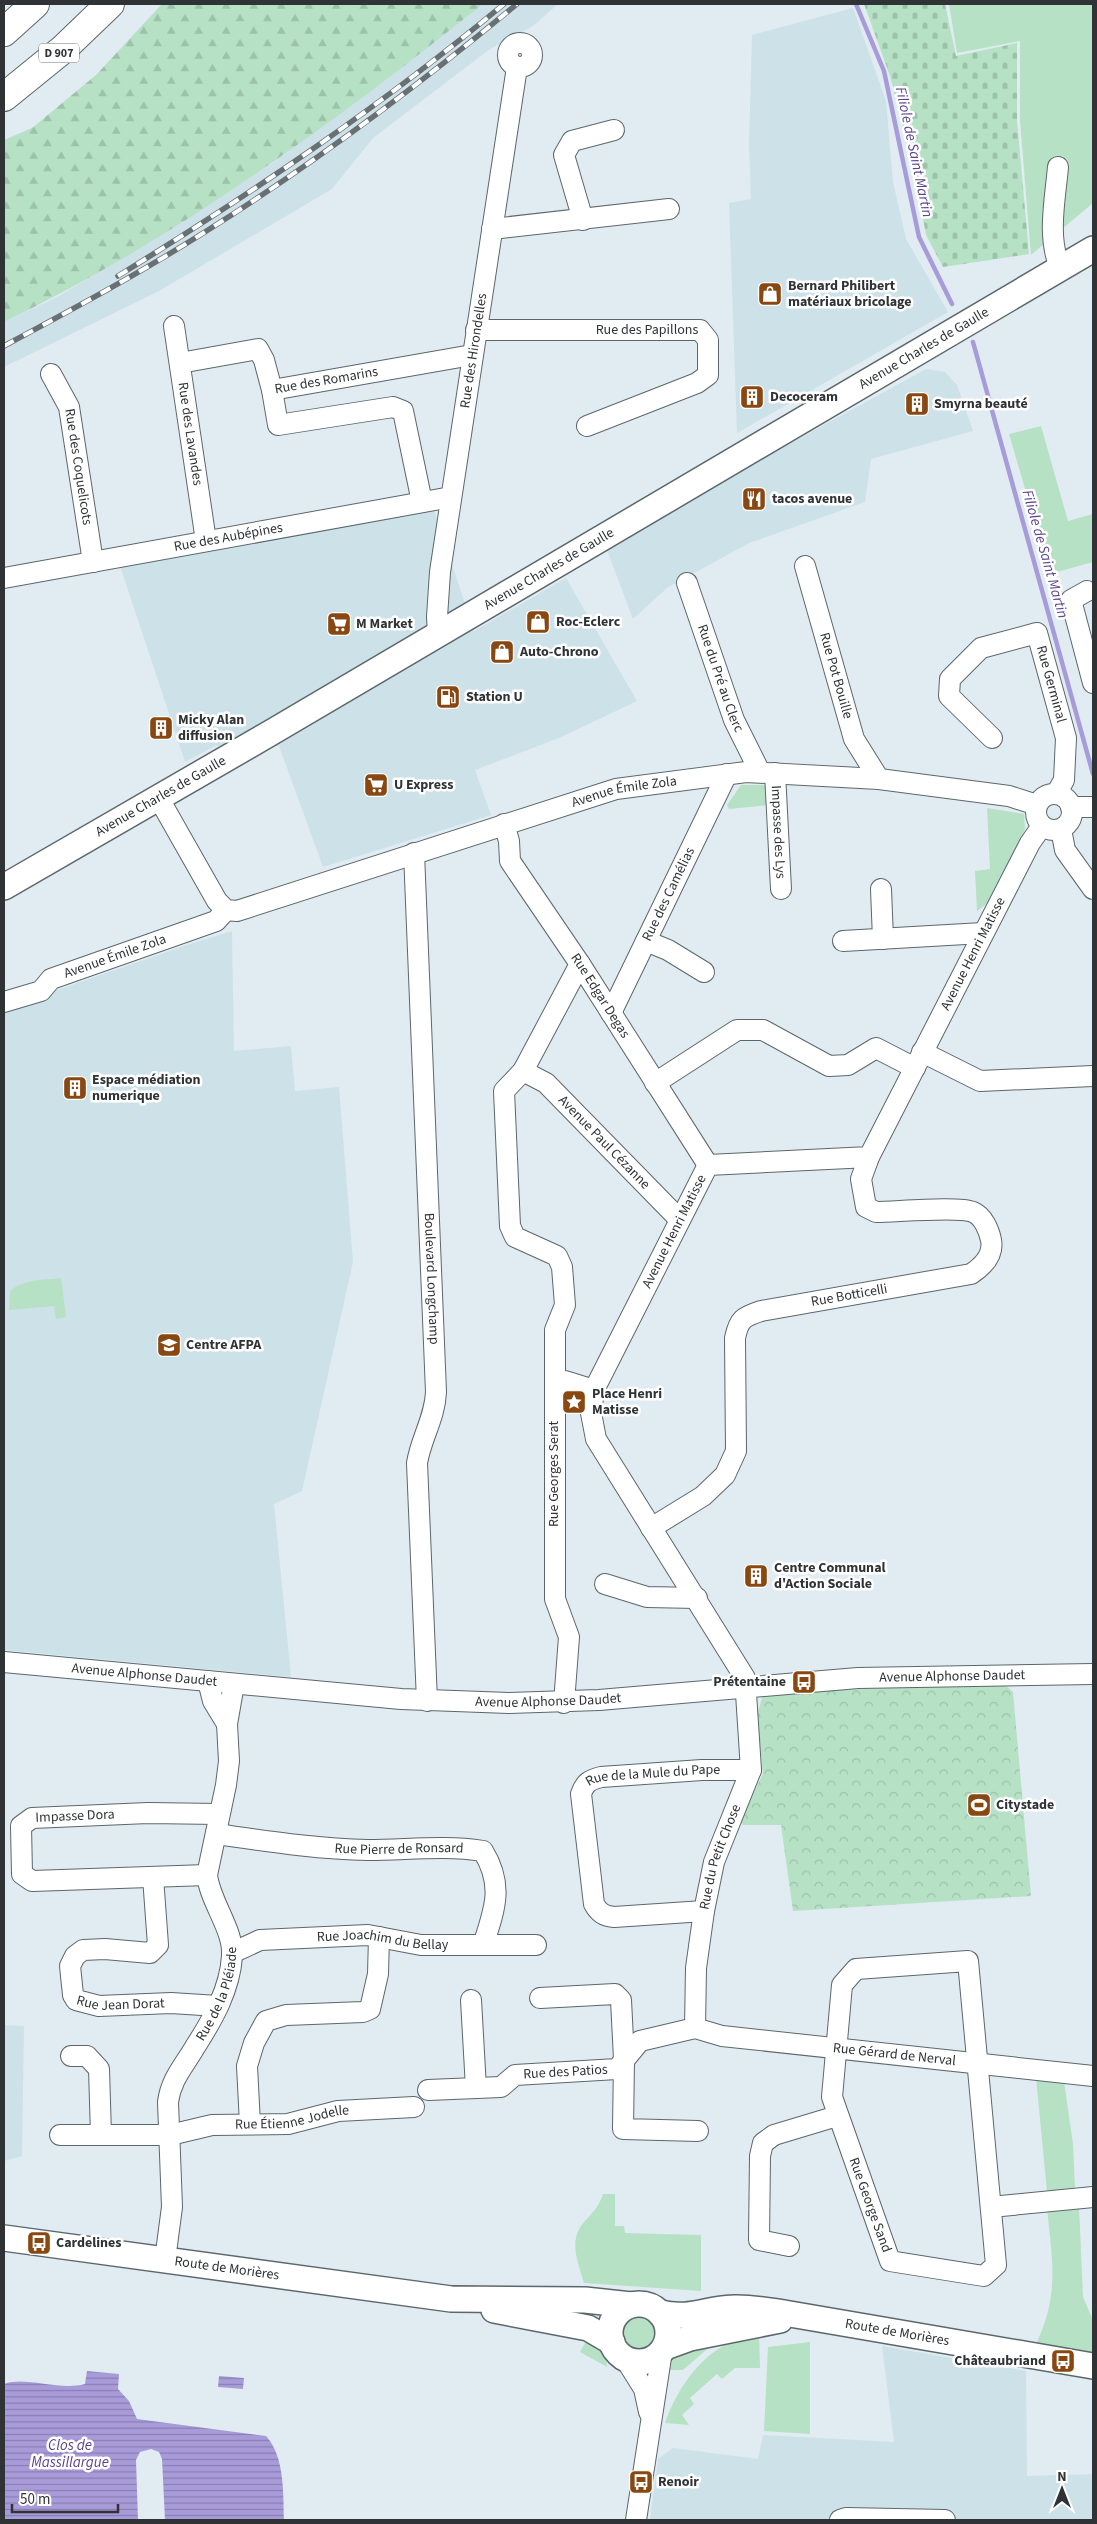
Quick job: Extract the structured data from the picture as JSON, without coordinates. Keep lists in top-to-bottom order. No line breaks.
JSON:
{"streets":{"highway":["D 907"],"main road":["Avenue Charles de Gaulle","Route de Morières"],"street":["Rue des Papillons","Rue des Hirondelles","Rue des Romarins","Rue des Lavandes","Rue des Coquelicots","Rue des Aubépines","Rue Pot Bouille","Rue du Pré au Clerc","Rue Germinal","Avenue Émile Zola","Impasse des Lys","Rue des Camélias","Avenue Henri Matisse","Rue Edgar Degas","Avenue Paul Cézanne","Boulevard Longchamp","Rue Botticelli","Rue Georges Serat","Avenue Alphonse Daudet","Rue de la Mule du Pape","Impasse Dora","Rue Pierre de Ronsard","Rue du Petit Chose","Rue Joachim du Bellay","Rue de la Pléiade","Rue Jean Dorat","Rue Gérard de Nerval","Rue des Patios","Rue Étienne Jodelle","Rue George Sand"]},"crossings":[["Rue des Papillons","Rue des Hirondelles"],["Avenue Charles de Gaulle","Rue des Hirondelles"],["Rue des Hirondelles","Rue des Romarins"],["Rue des Hirondelles","Rue des Aubépines"],["Rue des Romarins","Rue des Lavandes"],["Rue des Lavandes","Rue des Aubépines"],["Rue des Coquelicots","Rue des Aubépines"],["Rue Pot Bouille","Avenue Émile Zola"],["Rue du Pré au Clerc","Avenue Émile Zola"],["Rue du Pré au Clerc","Impasse des Lys"],["Rue Germinal","Avenue Émile Zola"],["Rue Germinal","Avenue Henri Matisse"],["Avenue Émile Zola","Impasse des Lys"],["Avenue Émile Zola","Rue des Camélias"],["Avenue Émile Zola","Avenue Henri Matisse"],["Avenue Émile Zola","Rue Edgar Degas"],["Avenue Émile Zola","Boulevard Longchamp"],["Rue des Camélias","Rue Edgar Degas"],["Avenue Henri Matisse","Rue Edgar Degas"],["Avenue Henri Matisse","Avenue Paul Cézanne"],["Avenue Henri Matisse","Rue Botticelli"],["Avenue Henri Matisse","Avenue Alphonse Daudet"],["Avenue Henri Matisse","Rue du Petit Chose"],["Rue Edgar Degas","Rue Georges Serat"],["Avenue Paul Cézanne","Rue Georges Serat"],["Boulevard Longchamp","Avenue Alphonse Daudet"],["Rue Georges Serat","Avenue Alphonse Daudet"],["Avenue Alphonse Daudet","Rue du Petit Chose"],["Avenue Alphonse Daudet","Rue de la Pléiade"],["Rue de la Mule du Pape","Rue du Petit Chose"],["Impasse Dora","Rue de la Pléiade"],["Impasse Dora","Rue Jean Dorat"],["Rue Pierre de Ronsard","Rue Joachim du Bellay"],["Rue Pierre de Ronsard","Rue de la Pléiade"],["Rue du Petit Chose","Rue Gérard de Nerval"],["Rue du Petit Chose","Rue des Patios"],["Rue Joachim du Bellay","Rue de la Pléiade"],["Rue de la Pléiade","Rue Jean Dorat"],["Rue de la Pléiade","Rue Étienne Jodelle"],["Rue de la Pléiade","Route de Morières"],["Rue Gérard de Nerval","Rue des Patios"],["Rue Gérard de Nerval","Rue George Sand"]],"water":["Filiole de Saint Martin","Clos de Massillargue"],"places":{"shop":["Bernard Philibert matériaux bricolage","Roc-Eclerc","Auto-Chrono"],"building":["Decoceram","Smyrna beauté","Micky Alan diffusion","Espace médiation numerique","Centre Communal d'Action Sociale"],"restaurant":["tacos avenue"],"supermarket":["M Market","U Express"],"fuel station":["Station U"],"school or university":["Centre AFPA"],"place":["Place Henri Matisse"],"bus stop":["Prétentaine","Cardelines","Châteaubriand","Renoir"],"sports":["Citystade"]},"scale_bar":"50 m","north":"top"}
